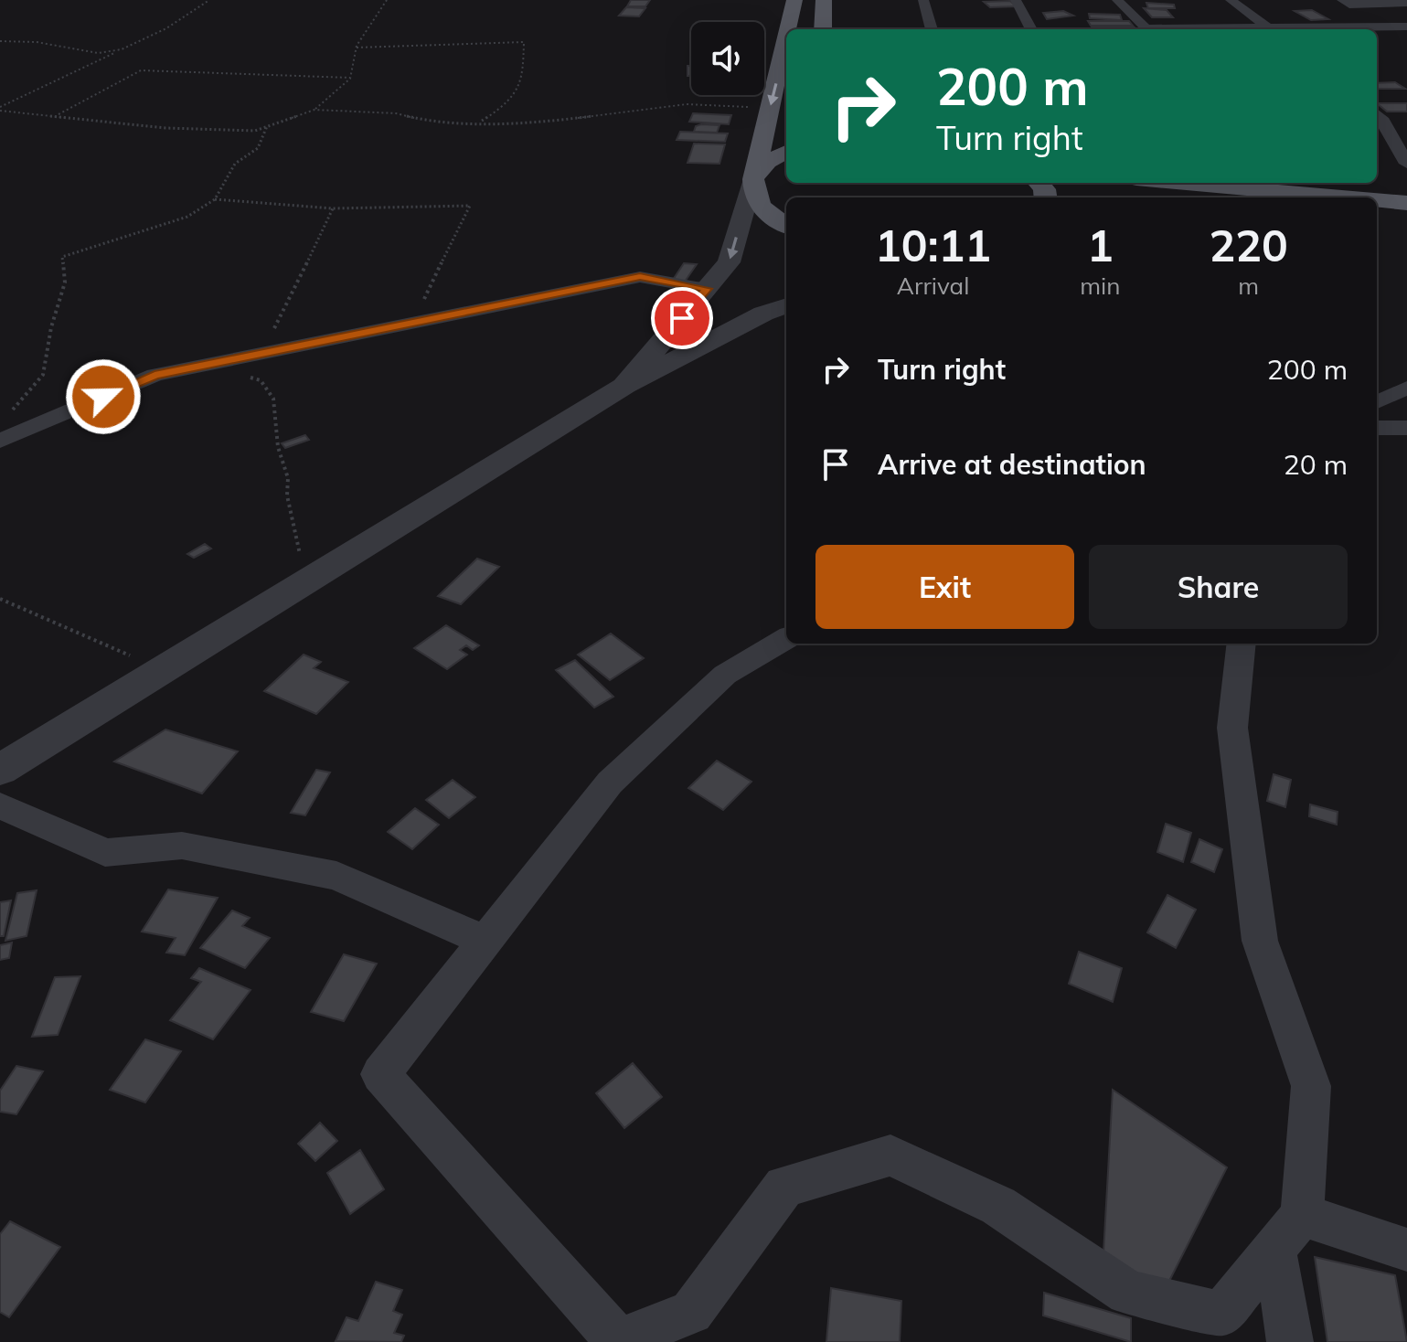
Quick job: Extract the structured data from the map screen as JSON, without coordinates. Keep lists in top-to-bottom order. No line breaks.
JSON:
{"page":{"turn":["200 m","Turn right"],"eta":["10:11","Arrival","1","min","220","m"],"list":[{"name":"Turn right","value":"200 m"},{"name":"Arrive at destination","value":"20 m"}],"buttons":["Exit","Share"]}}
